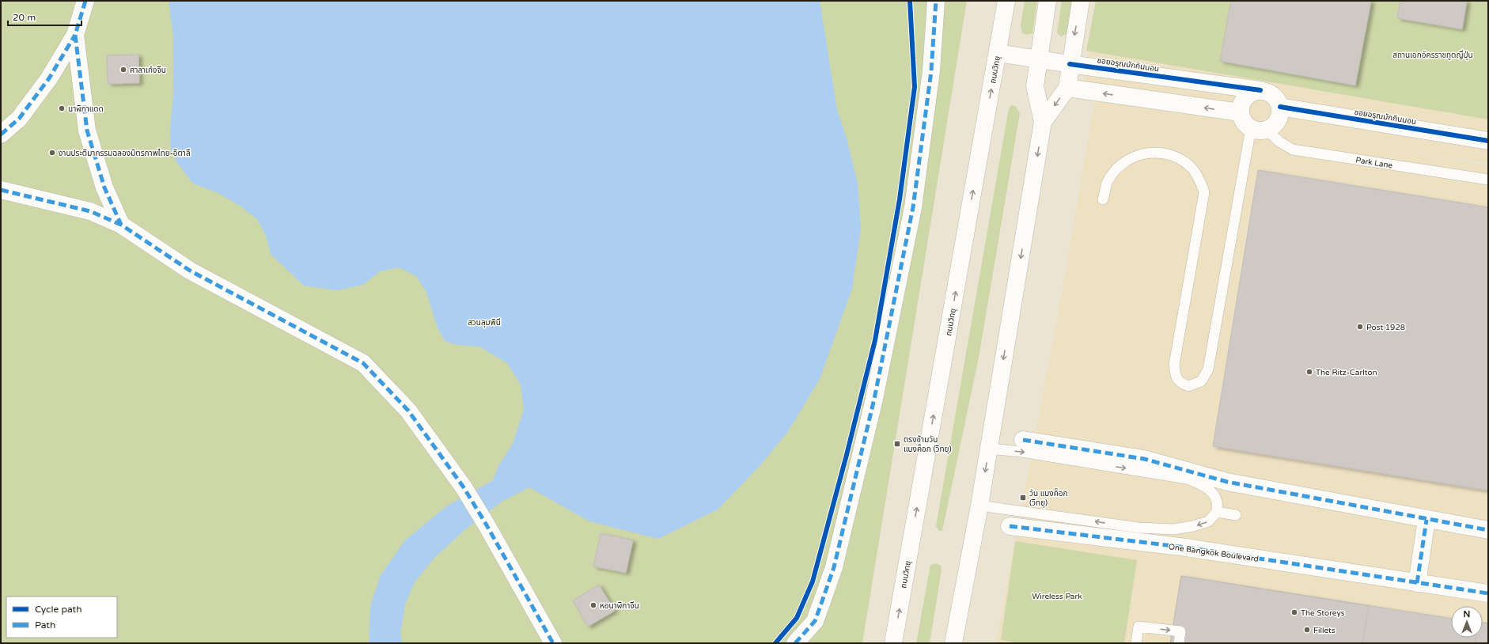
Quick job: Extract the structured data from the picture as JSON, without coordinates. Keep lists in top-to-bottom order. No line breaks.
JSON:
{"streets":{"street":["ซอยอรุณมักกินนอน","ถนนวิทยุ","One Bangkok Boulevard"],"lane":["Park Lane"]},"crossings":[["ซอยอรุณมักกินนอน","ถนนวิทยุ"],["ซอยอรุณมักกินนอน","Park Lane"]],"parks":["สถานเอกอัครราชทูตญี่ปุ่น","สวนลุมพินี","Wireless Park"],"places":{"other":["ศาลาเก๋งจีน","นาฬิกาแดด","งานประติมากรรมฉลองมิตรภาพไทย-อิตาลี","Post 1928","The Ritz-Carlton","หอนาฬิกาจีน","The Storeys","Fillets"],"transit":["ตรงข้ามวัน แบงค็อก (วิทยุ)","วัน แบงค็อก (วิทยุ)"]},"legend":["Cycle path","Path"],"scale_bar":"20 m","north":"top"}
